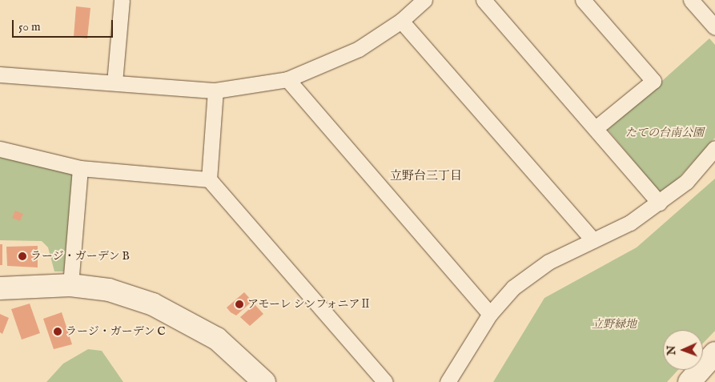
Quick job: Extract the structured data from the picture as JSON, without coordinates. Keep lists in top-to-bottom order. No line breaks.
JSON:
{"districts":["立野台三丁目"],"parks":["たての台南公園","立野緑地"],"places":["ラージ・ガーデン B","アモーレ シンフォニアⅡ","ラージ・ガーデン C"],"scale_bar":"50 m","north":"left"}
